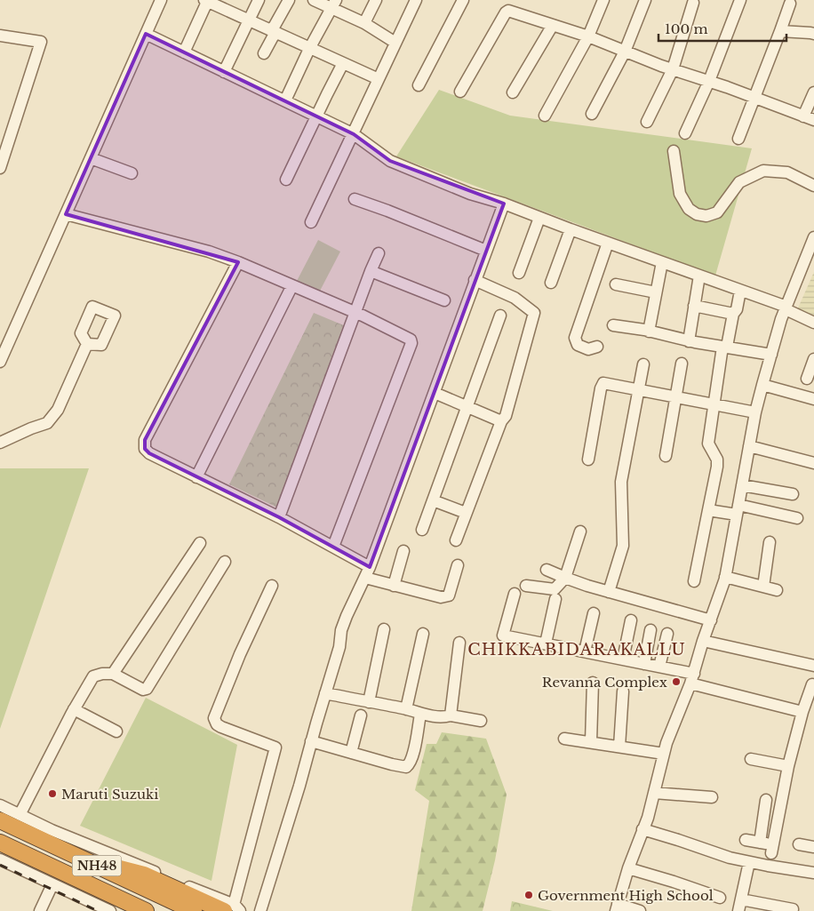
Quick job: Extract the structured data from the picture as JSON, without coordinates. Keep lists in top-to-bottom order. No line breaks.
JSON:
{"streets":{"highway":["NH48"]},"districts":["CHIKKABIDARAKALLU"],"places":["Revanna Complex","Maruti Suzuki","Government High School"],"scale_bar":"100 m"}
